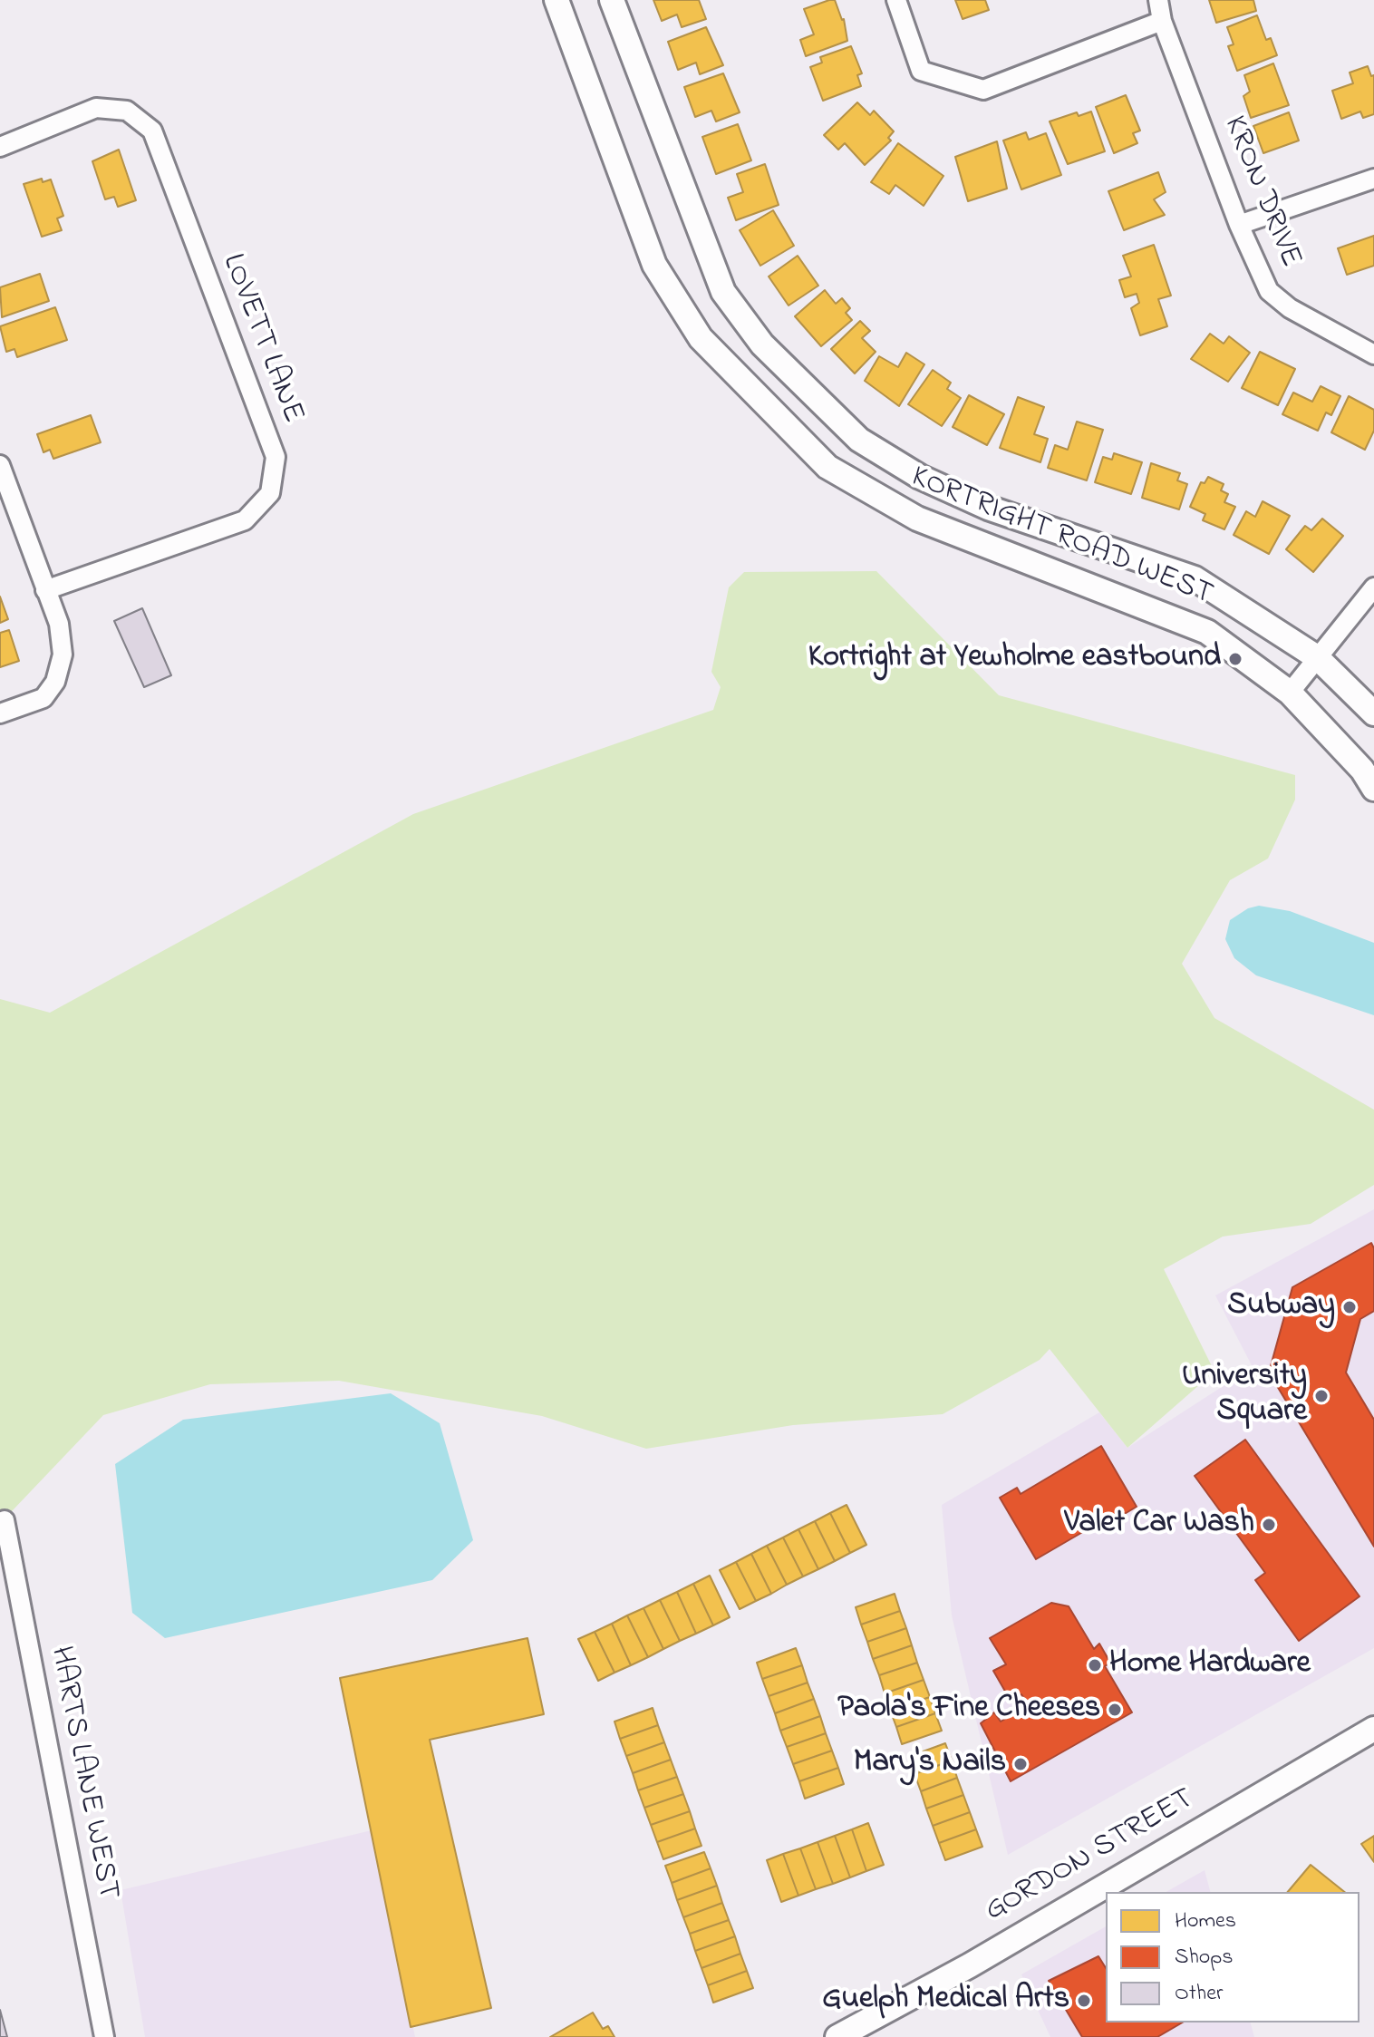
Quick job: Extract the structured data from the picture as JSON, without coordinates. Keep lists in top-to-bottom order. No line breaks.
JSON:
{"streets":{"street":["KRON DRIVE","LOVETT LANE","KORTRIGHT ROAD WEST","HARTS LANE WEST","GORDON STREET"]},"places":["Kortright at Yewholme eastbound","Subway","University Square","Valet Car Wash","Home Hardware","Paola's Fine Cheeses","Mary's Nails","Guelph Medical Arts"],"legend":["Homes","Shops","Other"]}
